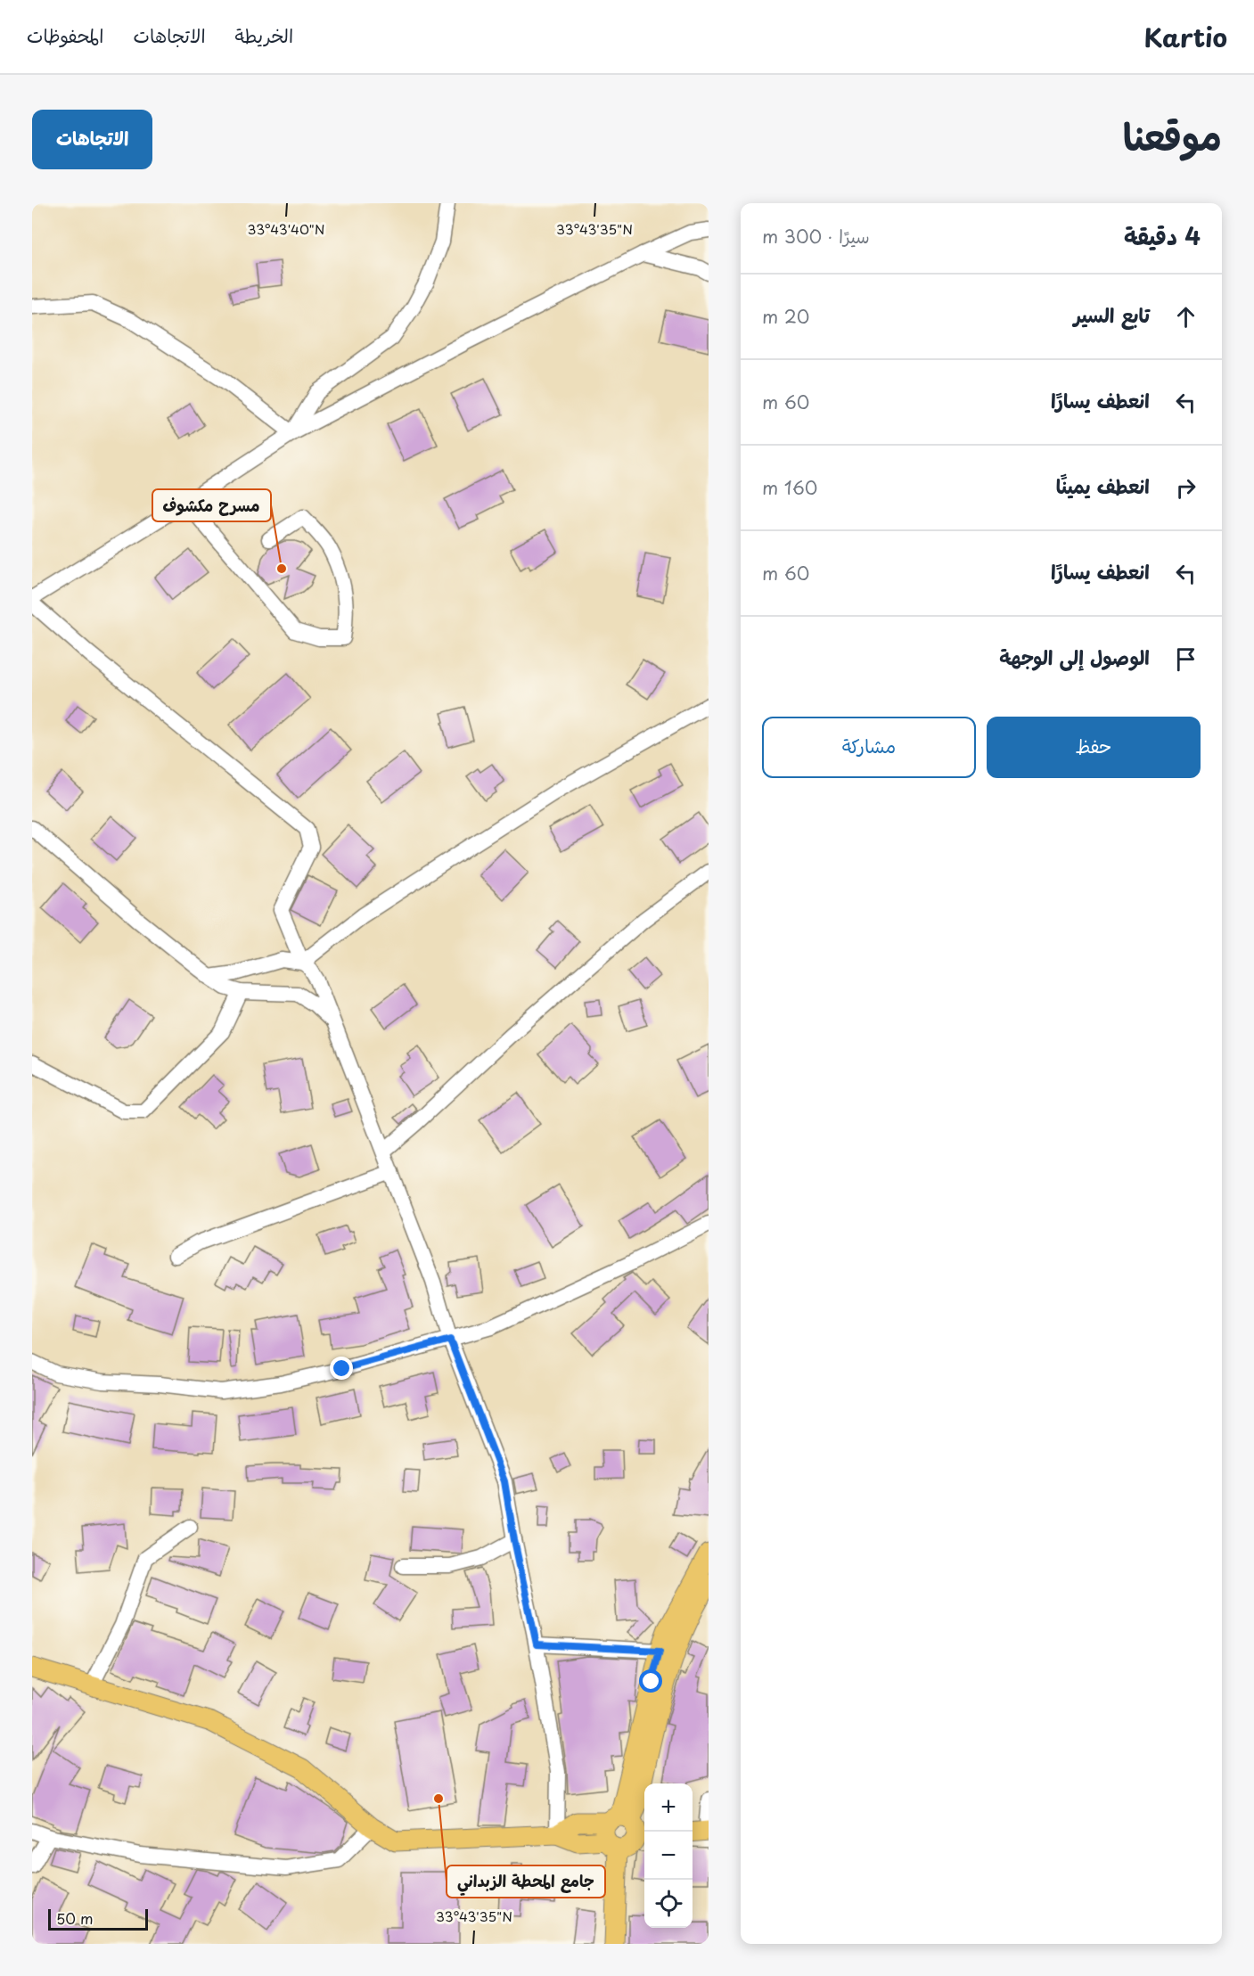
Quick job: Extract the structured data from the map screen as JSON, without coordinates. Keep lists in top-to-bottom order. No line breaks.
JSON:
{"places":["مسرح مكشوف","جامع المحطة الزبداني"],"scale_bar":"50 m","page":{"header":"Kartio","nav":["الخريطة","الاتجاهات","المحفوظات"],"title":"موقعنا","buttons":["الاتجاهات",["حفظ","مشاركة"]],"heading":["4 دقيقة","سيرًا · 300 m"],"list":[["تابع السير","20 m"],["انعطف يسارًا","60 m"],["انعطف يمينًا","160 m"],["انعطف يسارًا","60 m"],"الوصول إلى الوجهة"],"map_buttons":["+","−"],"scale":"50 m"},"coordinates":["33°43'40\"N","33°43'35\"N"]}
